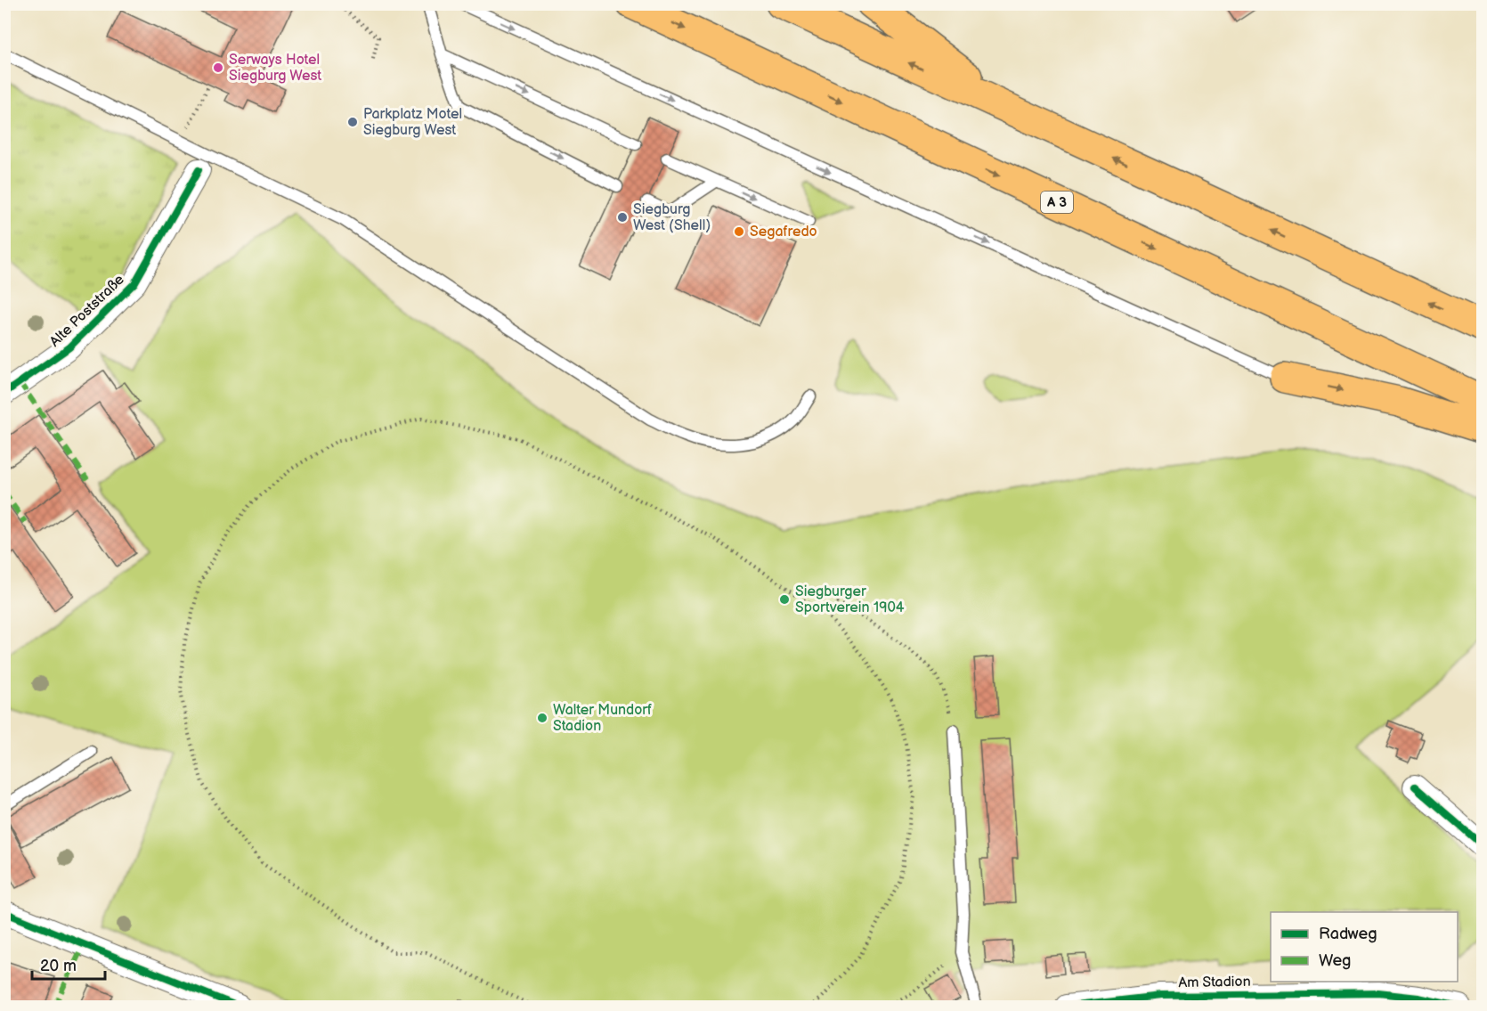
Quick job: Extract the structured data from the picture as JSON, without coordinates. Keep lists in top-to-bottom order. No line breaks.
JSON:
{"streets":{"highway":["A 3"],"street":["Alte Poststraße","Am Stadion"]},"places":["Serways Hotel Siegburg West","Parkplatz Motel Siegburg West","Siegburg West (Shell)","Segafredo","Siegburger Sportverein 1904","Walter Mundorf Stadion"],"legend":["Radweg","Weg"],"scale_bar":"20 m"}
